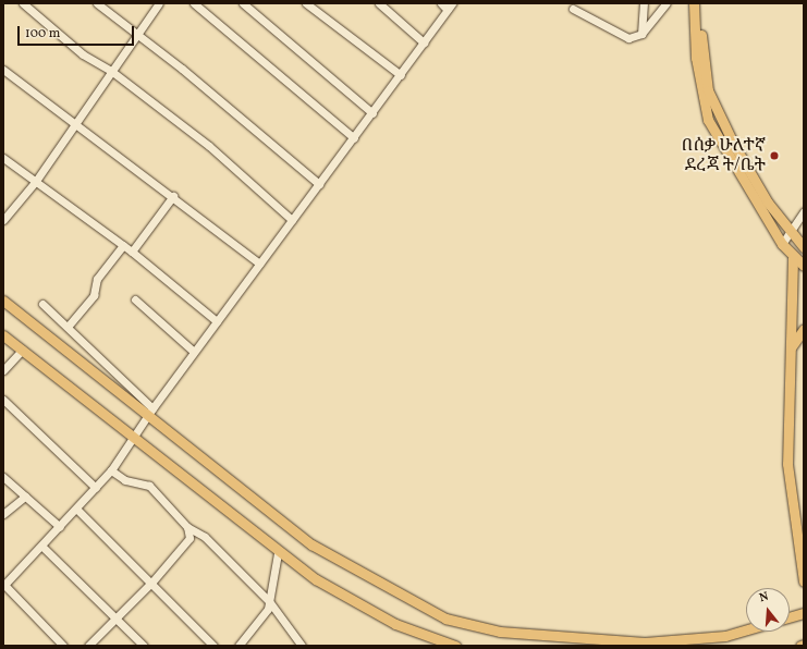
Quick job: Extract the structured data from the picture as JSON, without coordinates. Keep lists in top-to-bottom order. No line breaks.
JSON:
{"places":["በሰቃ ሁለተኛ ደረጃ ት/ቤት"],"scale_bar":"100 m","north":"top"}
